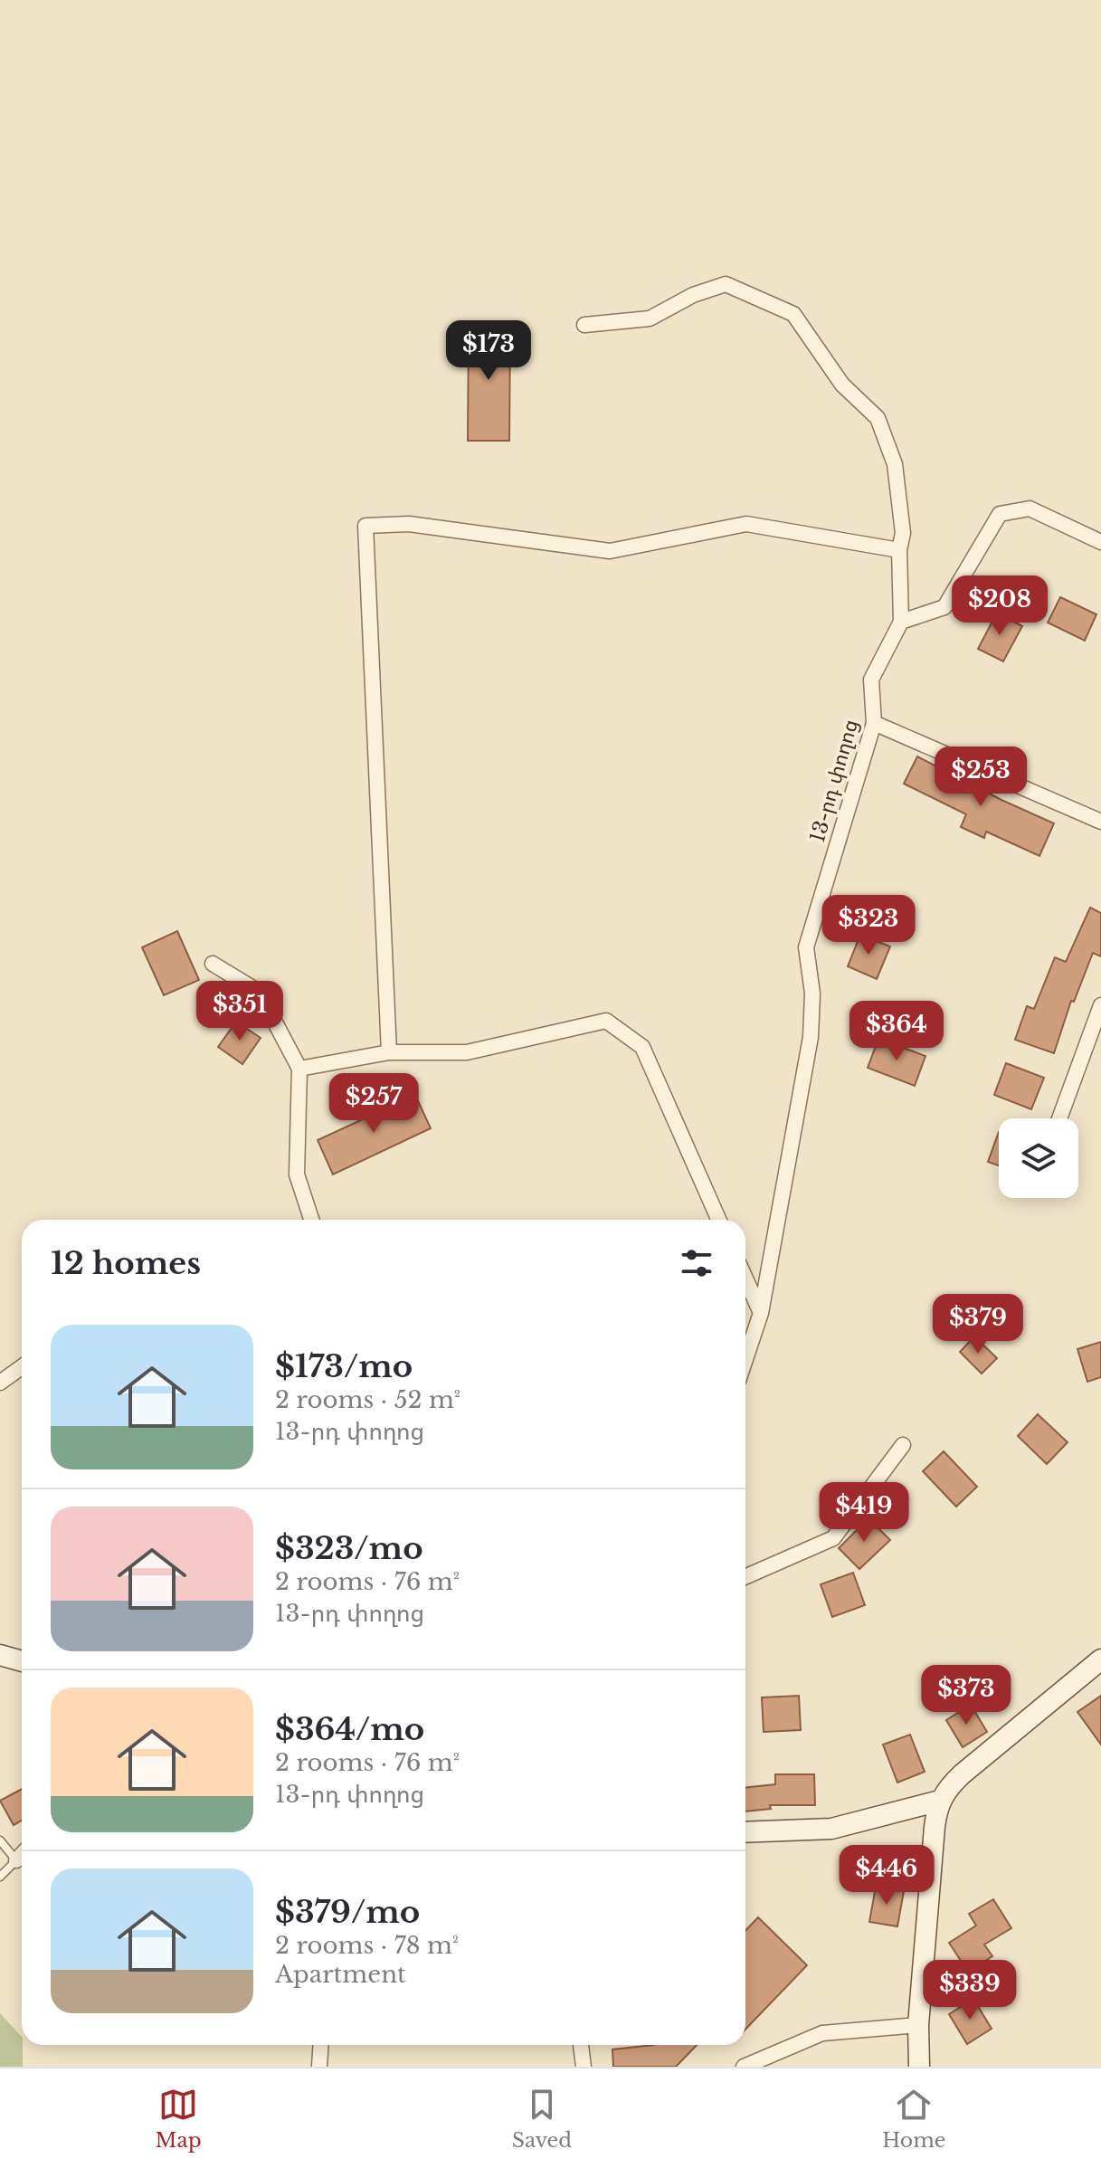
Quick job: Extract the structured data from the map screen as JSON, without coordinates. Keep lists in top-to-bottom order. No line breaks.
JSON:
{"streets":{"street":["13-րդ փողոց"]},"page":{"price":["$173","$208","$253","$323","$351","$364","$257","$379","$419","$373","$446","$339"],"heading":"12 homes","list":[{"name":"$173/mo","note":"2 rooms · 52 m² · 13-րդ փողոց"},{"name":"$323/mo","note":"2 rooms · 76 m² · 13-րդ փողոց"},{"name":"$364/mo","note":"2 rooms · 76 m² · 13-րդ փողոց"},{"name":"$379/mo","note":"2 rooms · 78 m² · Apartment"}],"tabs":["Map","Saved","Home"]}}
